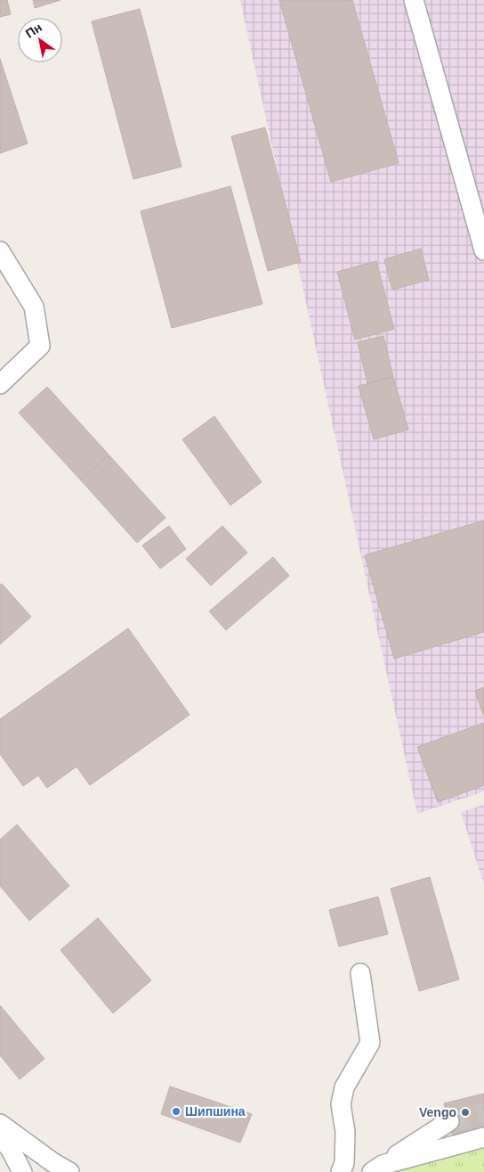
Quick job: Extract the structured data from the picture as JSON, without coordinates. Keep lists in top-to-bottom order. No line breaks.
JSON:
{"places":["Шипшина","Vengo"],"north":"top left"}
